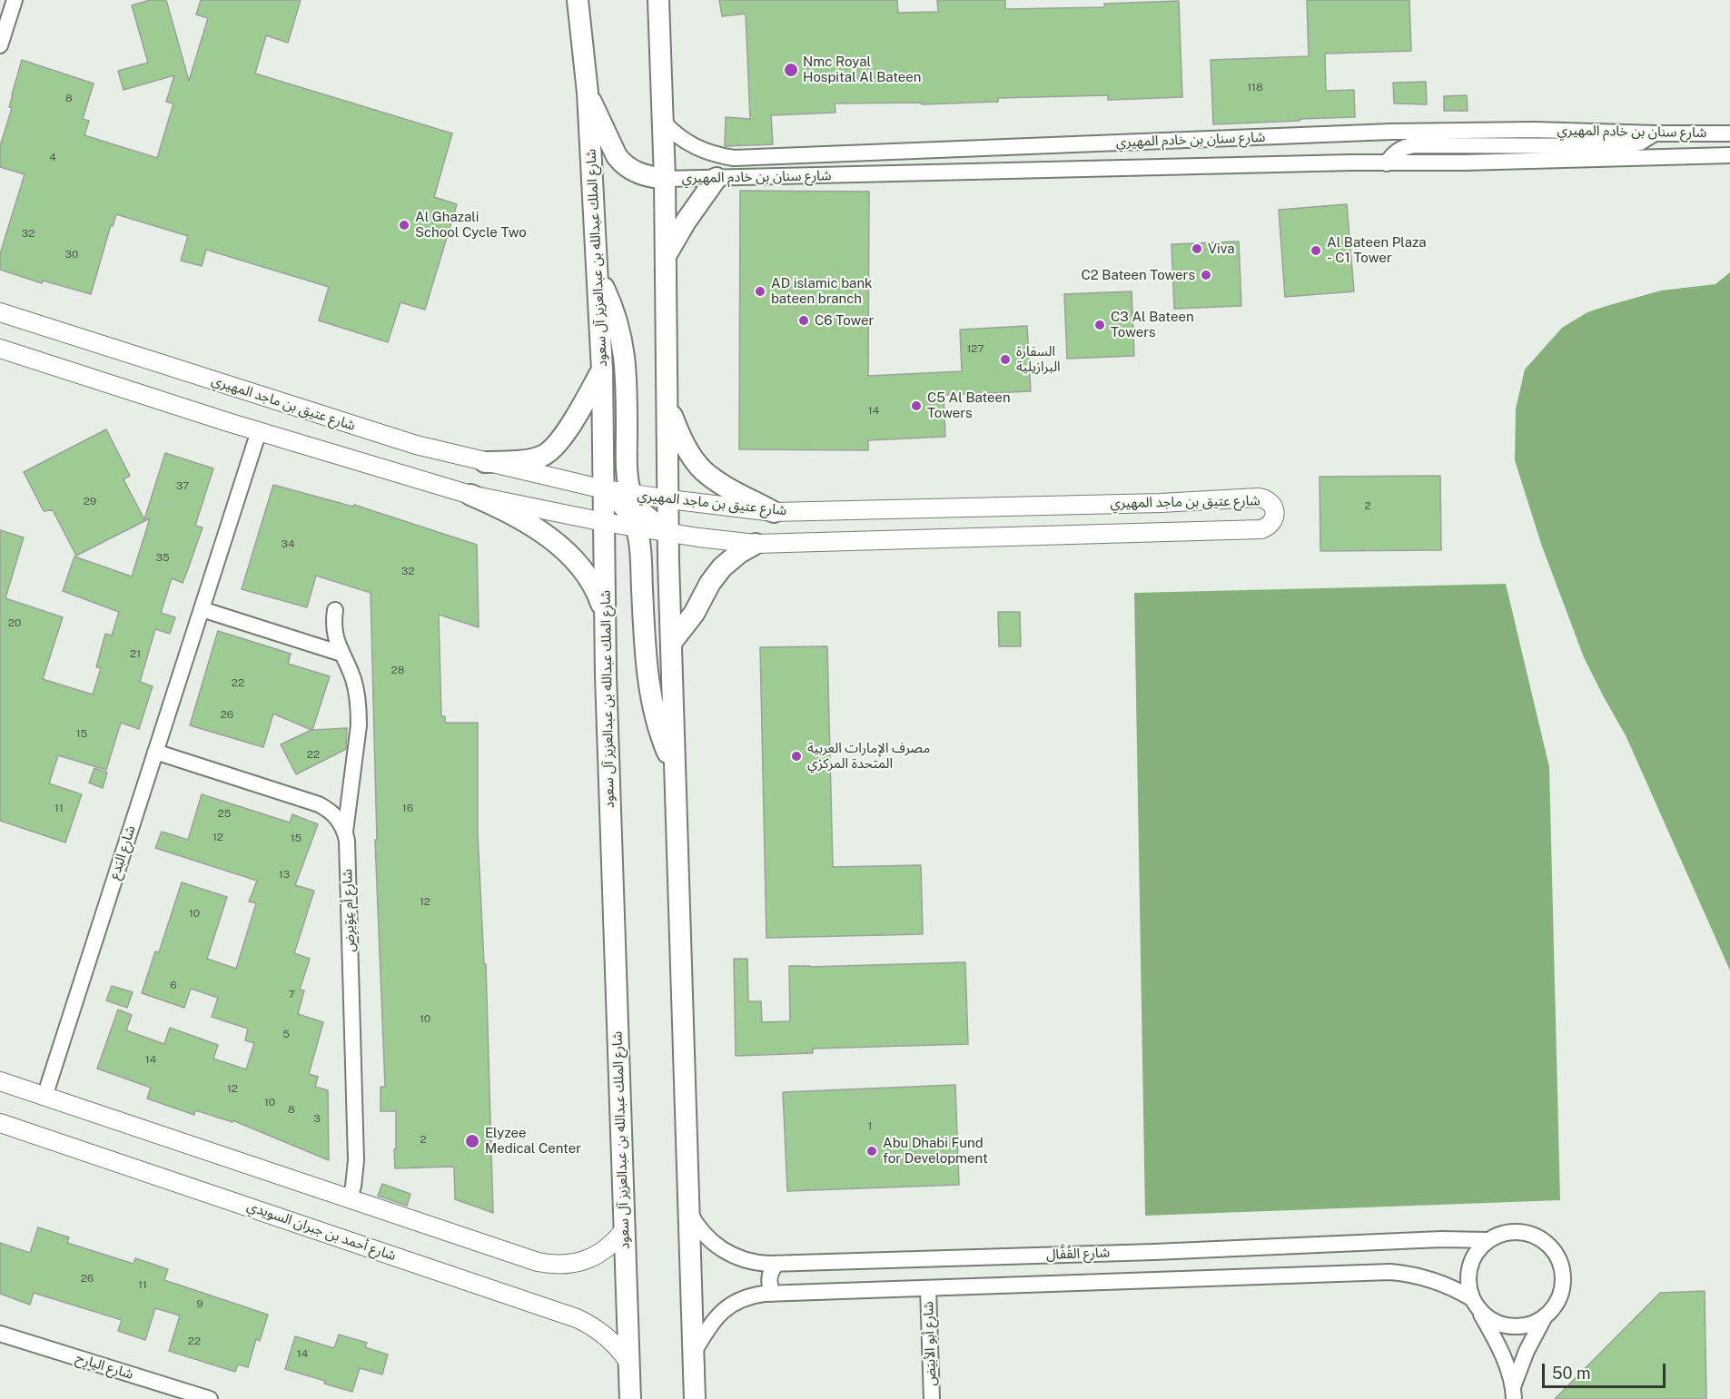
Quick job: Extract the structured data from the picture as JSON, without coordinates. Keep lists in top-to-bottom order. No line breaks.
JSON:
{"streets":{"main road":["شارع الملك عبدالله بن عبدالعزيز آل سعود"],"street":["شارع سنان بن خادم المهيري","شارع عتيق بن ماجد المهيري","شارع البَدع","شارع أم عِوَيرِض","شارع أحمد بن جبران السويدي","شارع القُفَّال","شارع أبو الأبيَض","شارع اليارِح"]},"crossings":[["شارع الملك عبدالله بن عبدالعزيز آل سعود","شارع عتيق بن ماجد المهيري"],["شارع الملك عبدالله بن عبدالعزيز آل سعود","شارع أحمد بن جبران السويدي"],["شارع عتيق بن ماجد المهيري","شارع البَدع"]],"places":["Nmc Royal Hospital Al Bateen","Al Ghazali School Cycle Two","Viva","Al Bateen Plaza - C1 Tower","C2 Bateen Towers","AD islamic bank bateen branch","C6 Tower","C3 Al Bateen Towers","السفارة البرازيلية","C5 Al Bateen Towers","مصرف الإمارات العربية المتحدة المركزي","Elyzee Medical Center","Abu Dhabi Fund for Development"],"house_numbers":["118","8","4","32","30","127","14","37","29","2","34","35","32","20","21","28","22","26","15","22","11","16","25","12","15","13","12","10","6","7","10","5","14","12","10","8","3","1","2","26","11","9","22","14"],"scale_bar":"50 m"}
